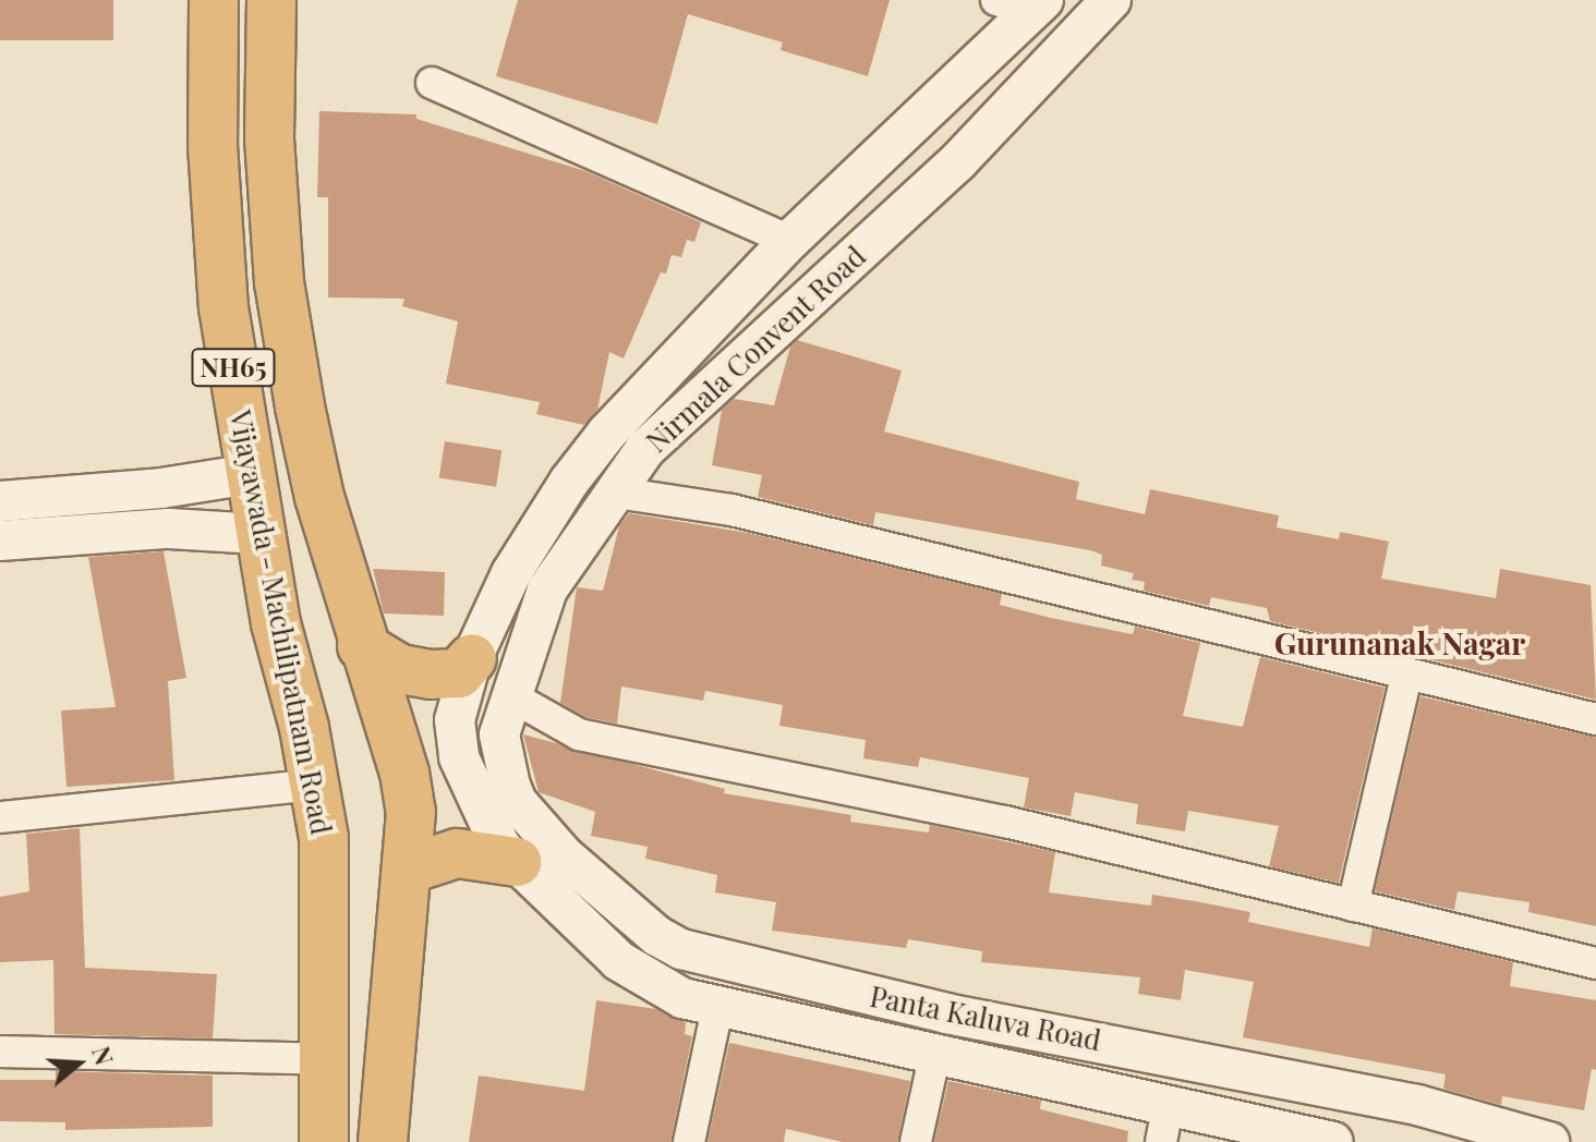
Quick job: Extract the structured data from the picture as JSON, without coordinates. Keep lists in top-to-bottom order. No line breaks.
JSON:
{"streets":{"highway":["NH65","Vijayawada - Machilipatnam Road"],"street":["Nirmala Convent Road","Panta Kaluva Road"]},"crossings":[["Nirmala Convent Road","Panta Kaluva Road"]],"districts":["Gurunanak Nagar"],"north":"right"}
